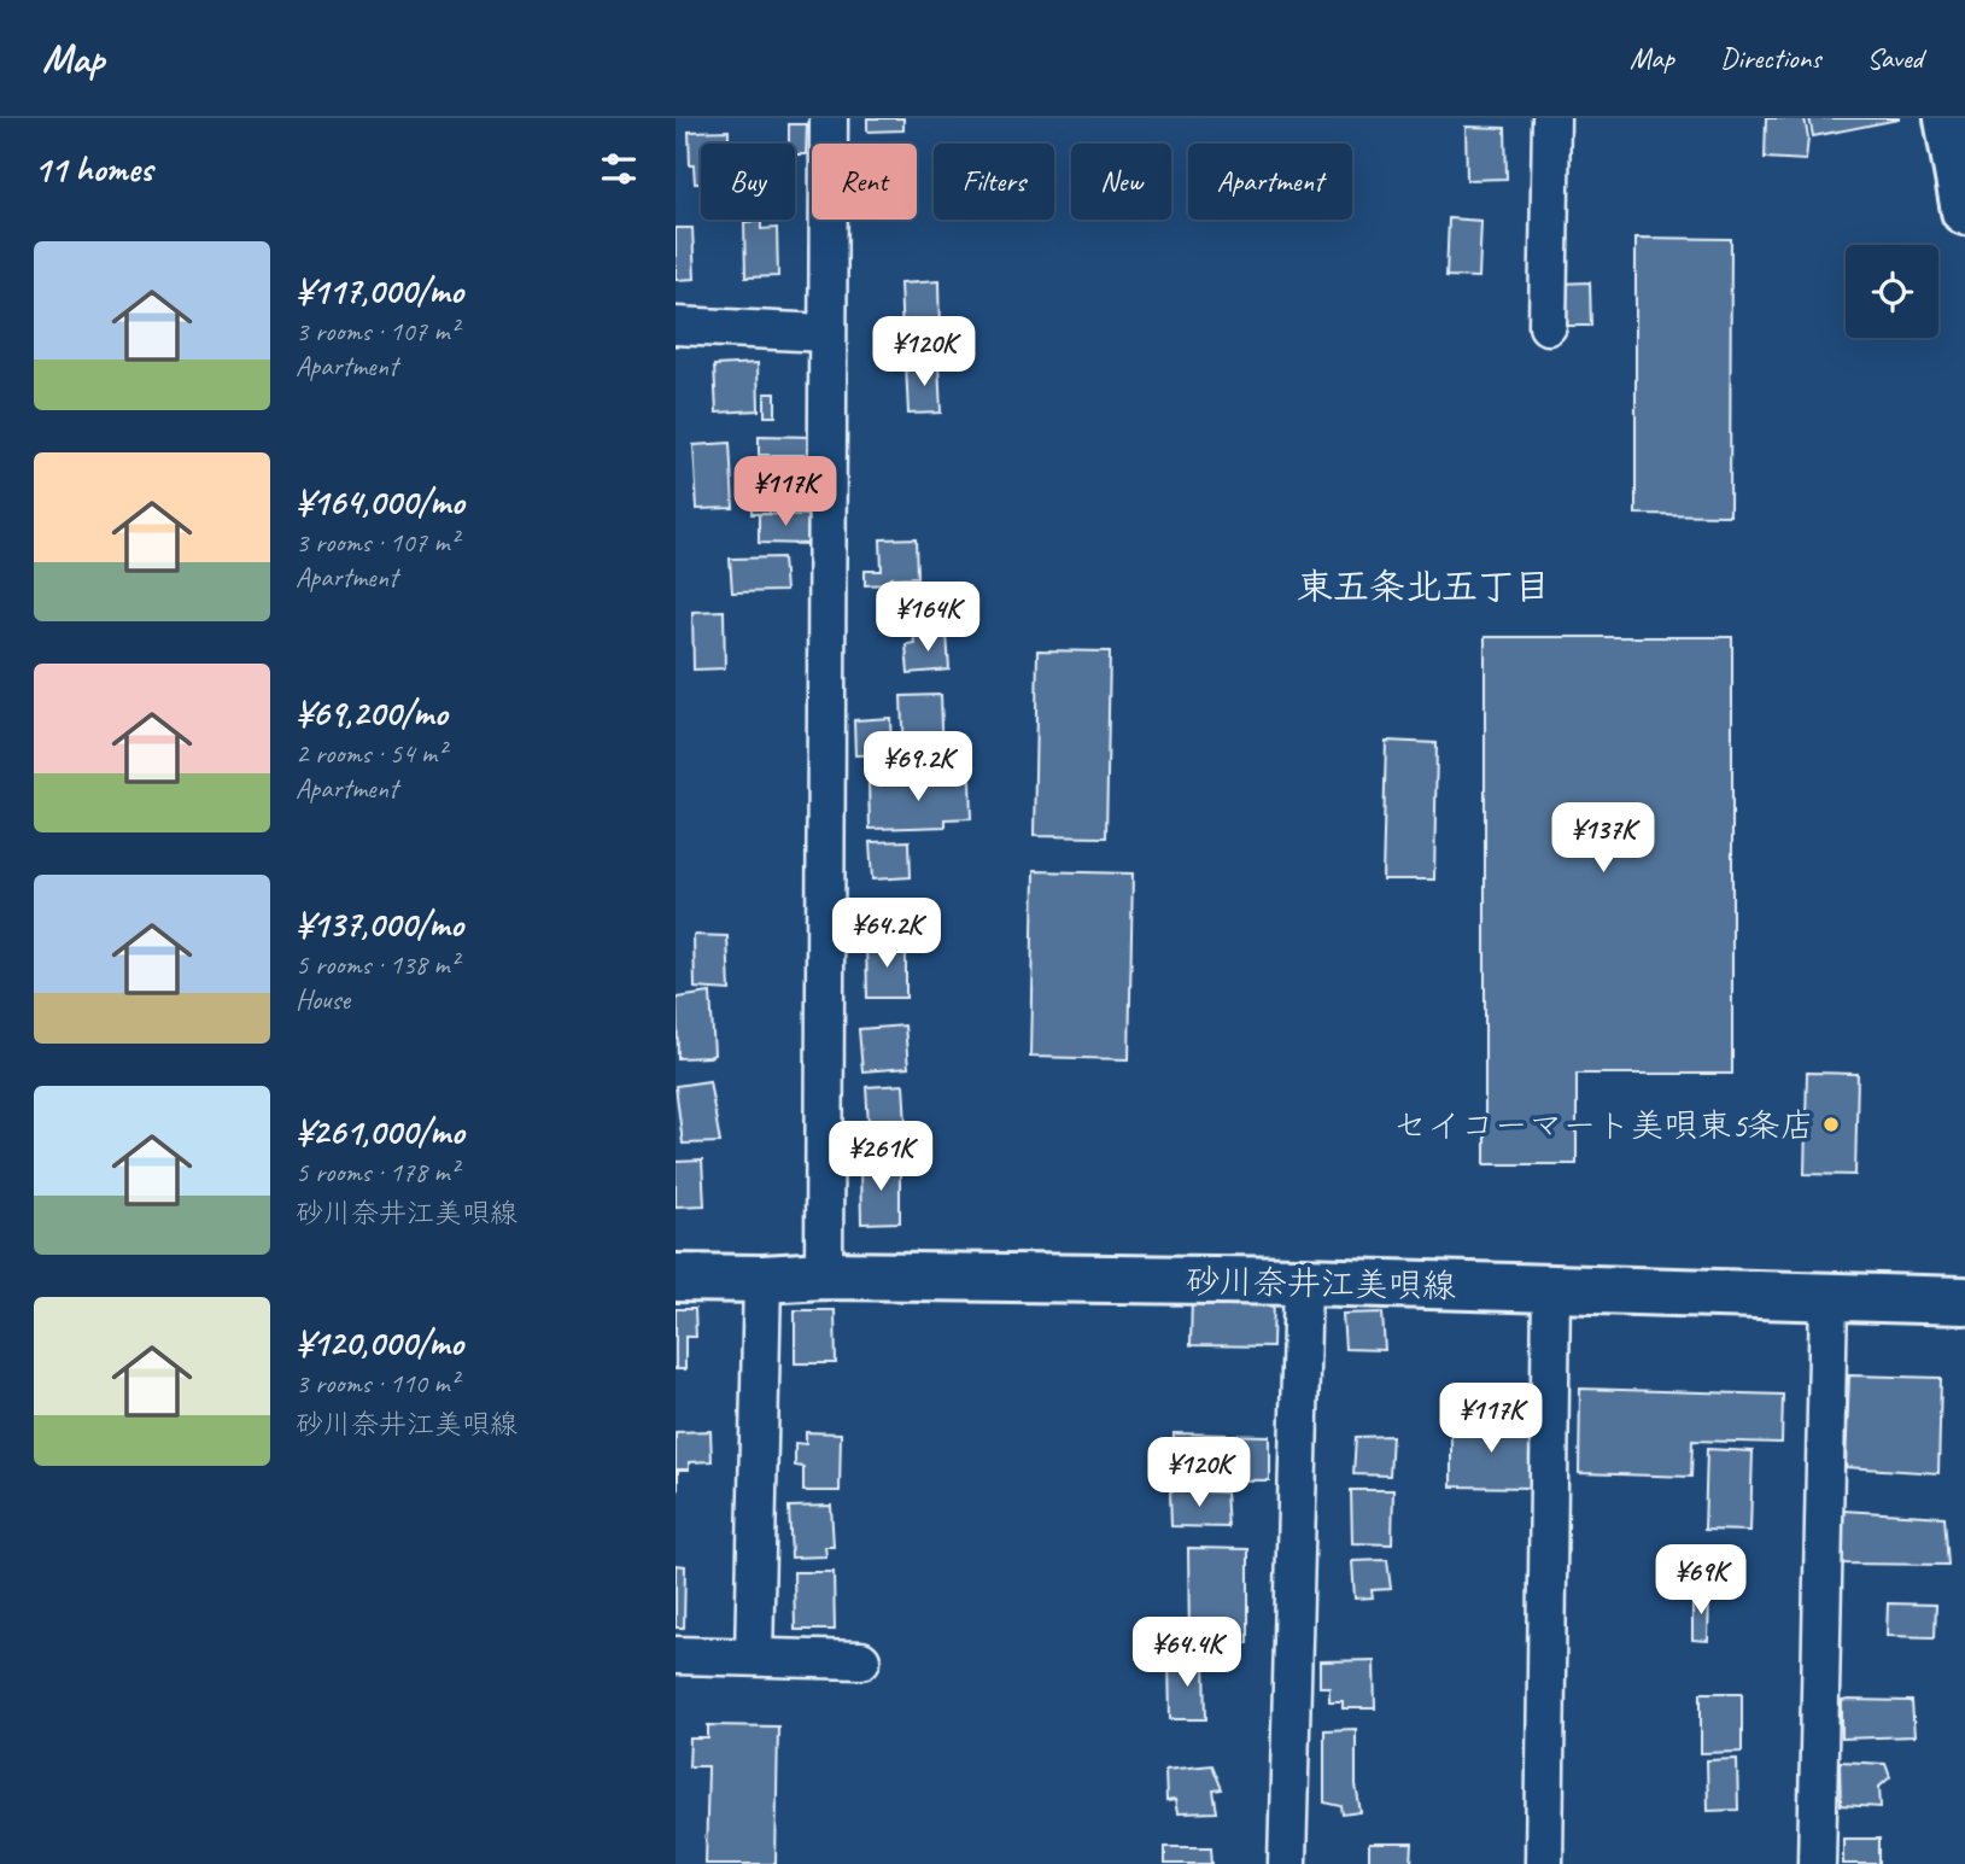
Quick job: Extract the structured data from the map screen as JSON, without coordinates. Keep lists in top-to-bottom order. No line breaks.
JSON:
{"streets":{"main road":["砂川奈井江美唄線"]},"districts":["東五条北五丁目"],"places":["セイコーマート美唄東5条店"],"page":{"header":"Map","nav":["Map","Directions","Saved"],"heading":"11 homes","chip":["Buy","Rent","Filters","New","Apartment"],"list":[{"name":"¥117,000/mo","note":"3 rooms · 107 m² · Apartment"},{"name":"¥164,000/mo","note":"3 rooms · 107 m² · Apartment"},{"name":"¥69,200/mo","note":"2 rooms · 54 m² · Apartment"},{"name":"¥137,000/mo","note":"5 rooms · 138 m² · House"},{"name":"¥261,000/mo","note":"5 rooms · 178 m² · 砂川奈井江美唄線"},{"name":"¥120,000/mo","note":"3 rooms · 110 m² · 砂川奈井江美唄線"}],"price":["¥120K","¥117K","¥164K","¥69.2K","¥137K","¥64.2K","¥261K","¥117K","¥120K","¥69K","¥64.4K"]}}
